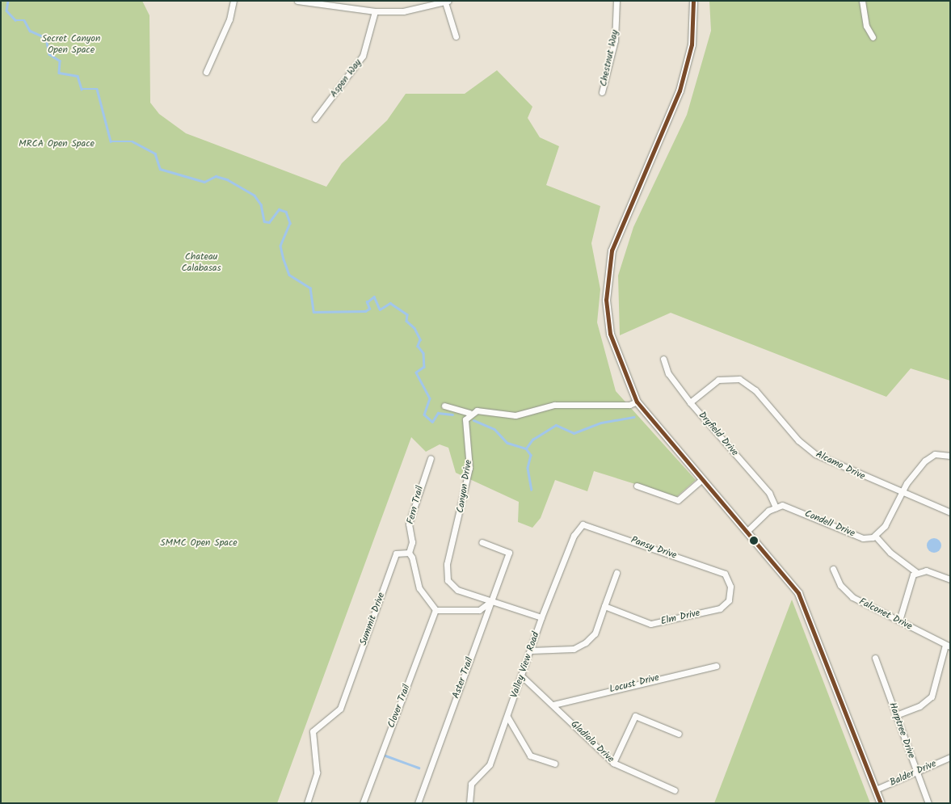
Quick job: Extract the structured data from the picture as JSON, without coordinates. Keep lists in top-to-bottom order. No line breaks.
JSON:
{"streets":{"street":["Chestnut Way","Aspen Way","Dryfield Drive","Alcamo Drive","Canyon Drive","Fern Trail","Condell Drive","Pansy Drive","Falconet Drive","Elm Drive","Summit Drive","Valley View Road","Aster Trail","Locust Drive","Clover Trail","Harptree Drive","Gladiola Drive","Balder Drive"]},"crossings":[["Dryfield Drive","Alcamo Drive"],["Dryfield Drive","Condell Drive"],["Canyon Drive","Valley View Road"],["Canyon Drive","Aster Trail"],["Fern Trail","Summit Drive"],["Pansy Drive","Elm Drive"],["Pansy Drive","Valley View Road"],["Valley View Road","Gladiola Drive"],["Locust Drive","Gladiola Drive"],["Harptree Drive","Balder Drive"]],"parks":["Secret Canyon Open Space","MRCA Open Space","Chateau Calabasas","SMMC Open Space"]}
